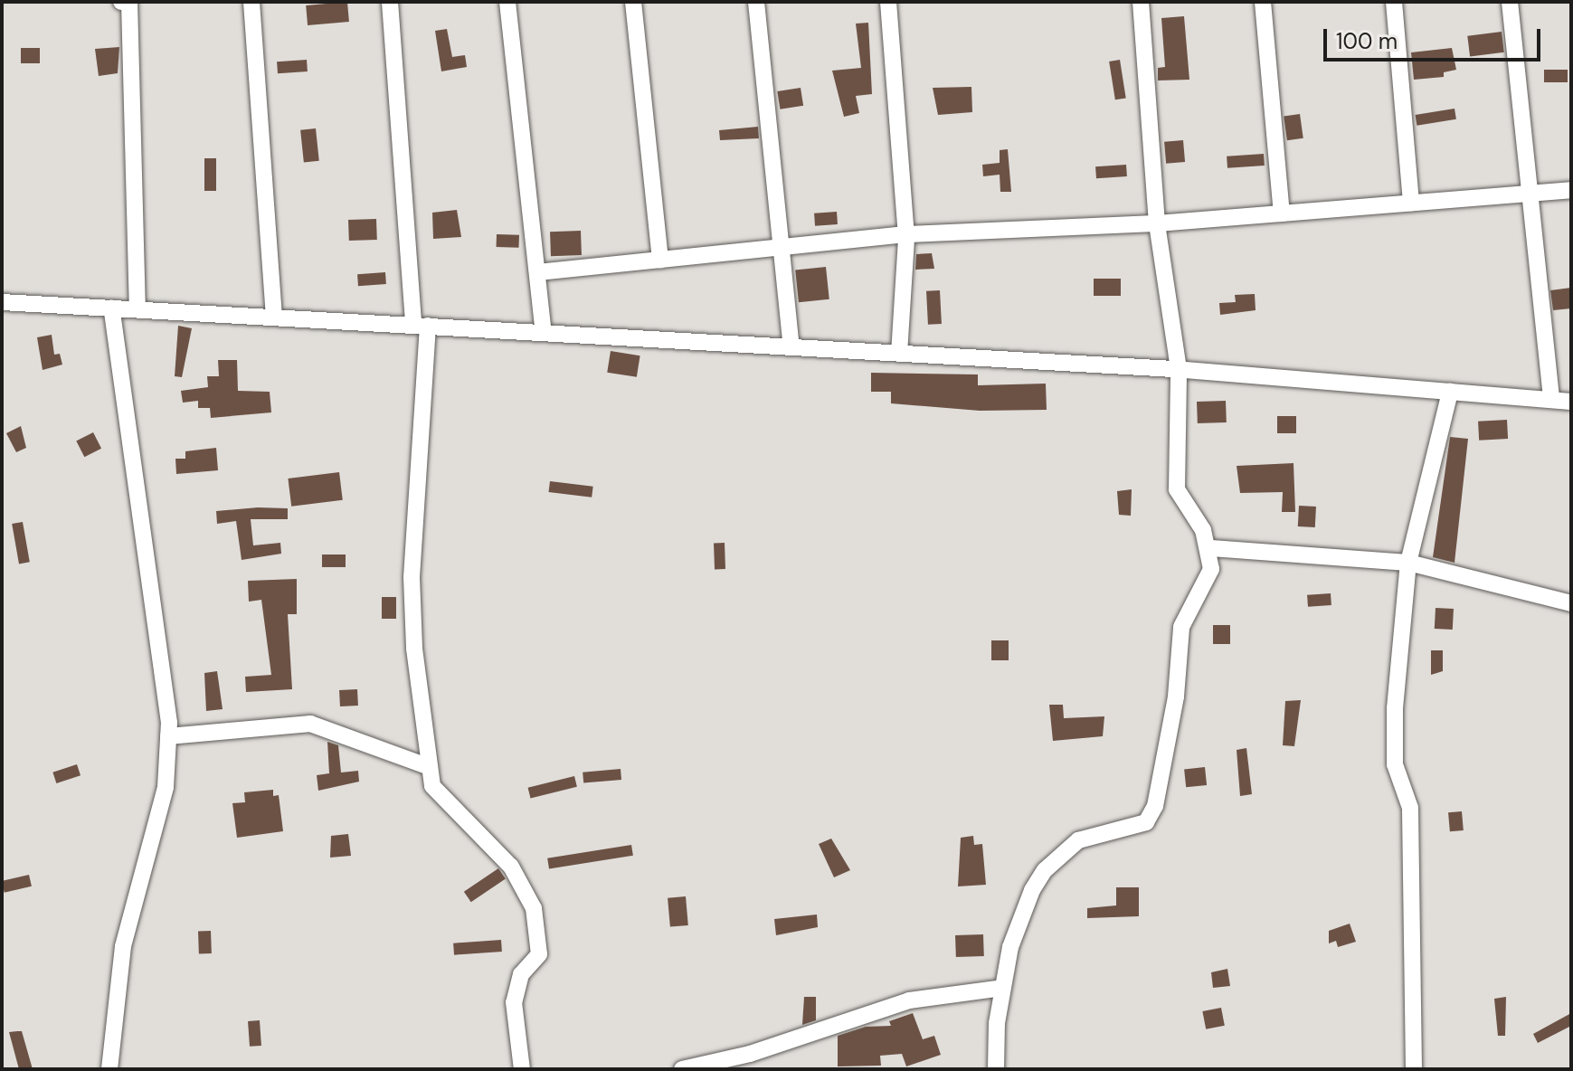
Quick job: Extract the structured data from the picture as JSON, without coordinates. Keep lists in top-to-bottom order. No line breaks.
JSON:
{"scale_bar":"100 m"}
